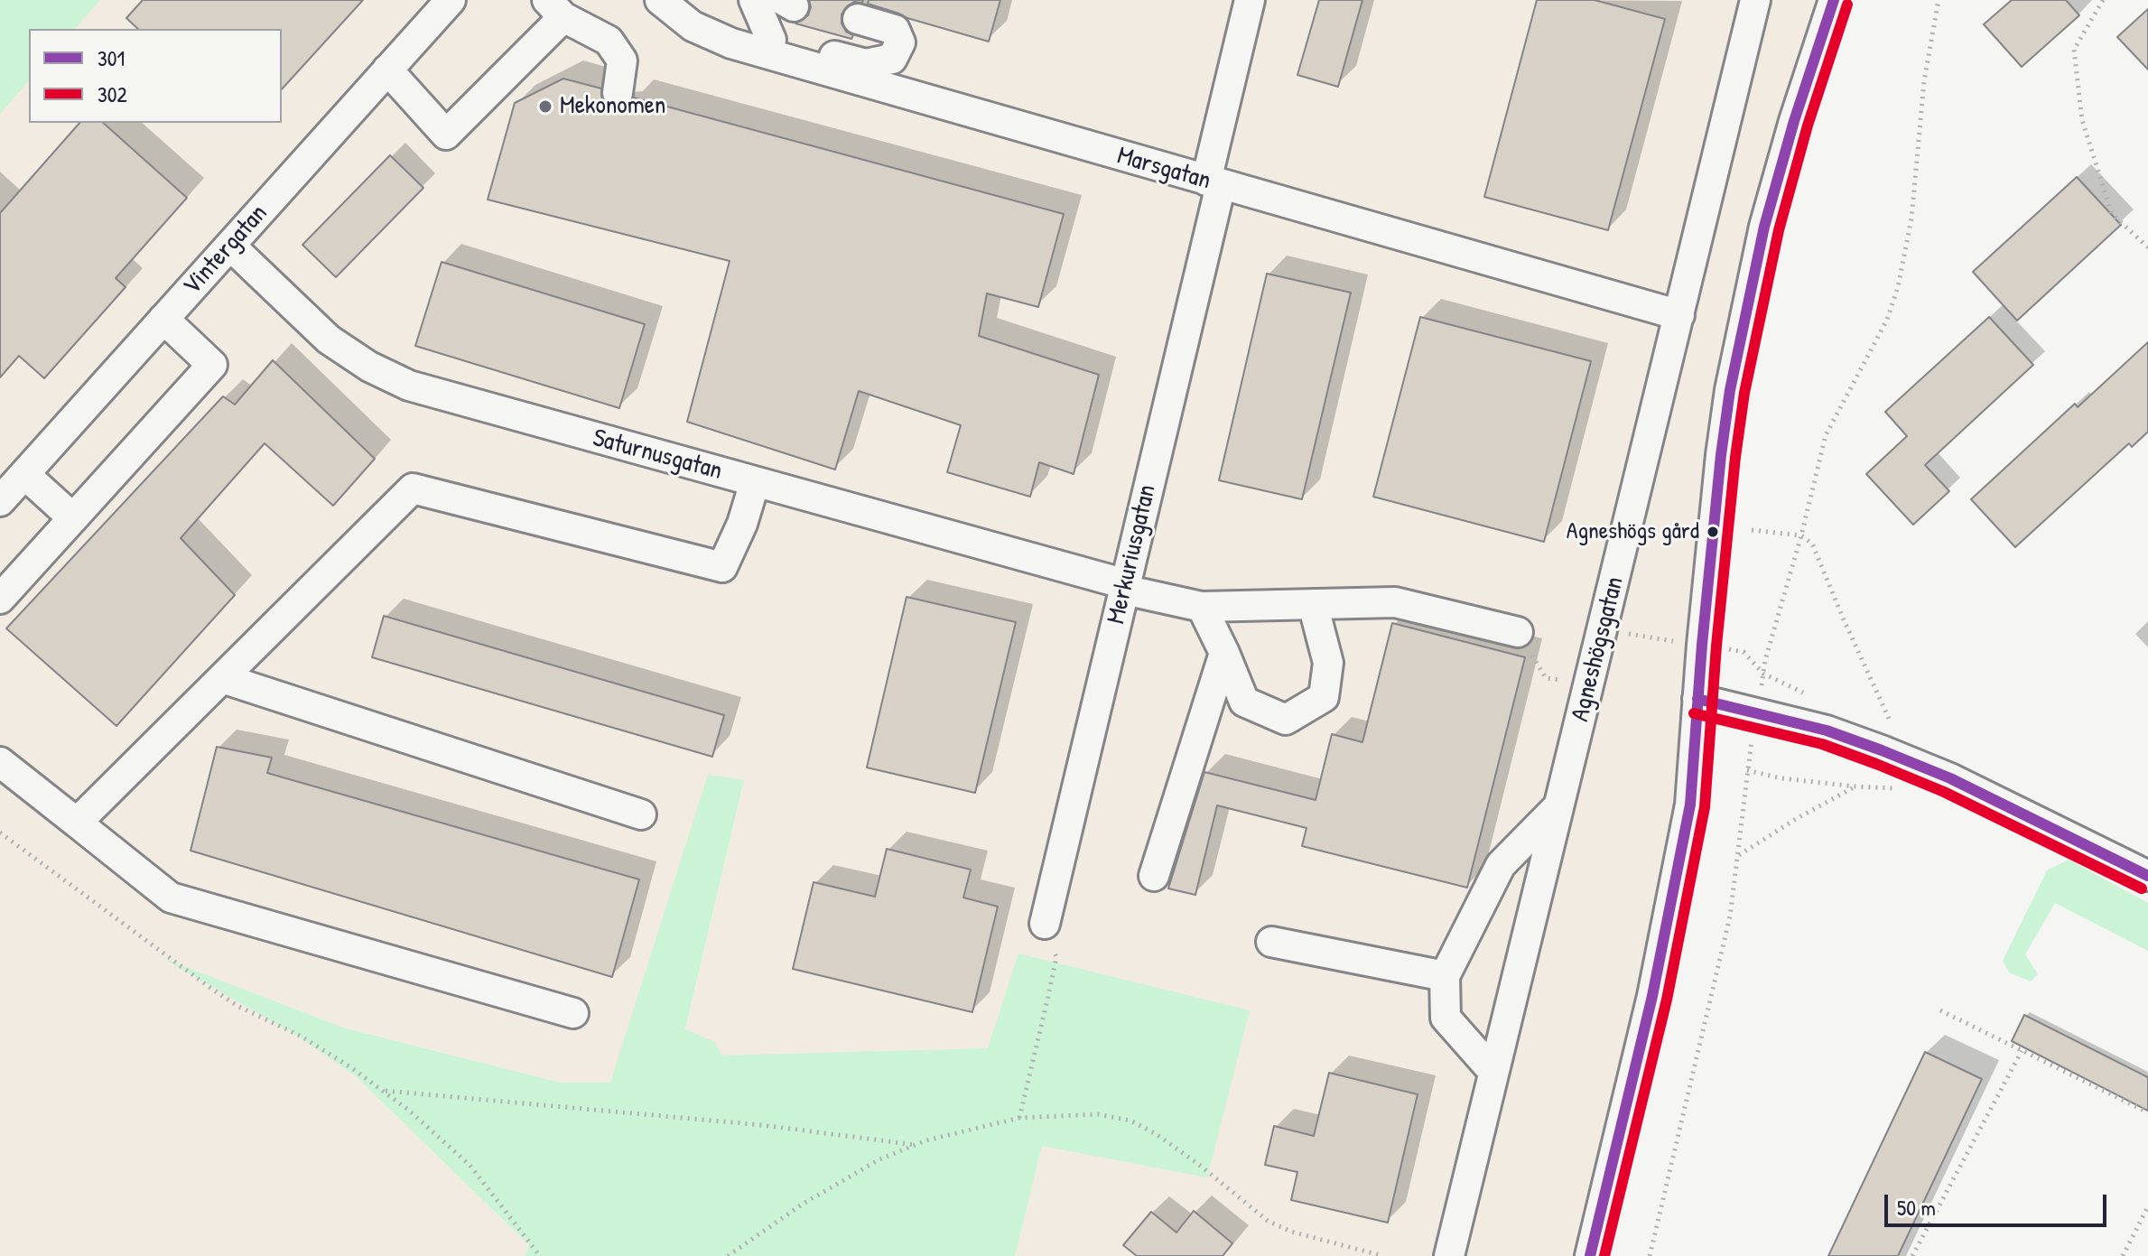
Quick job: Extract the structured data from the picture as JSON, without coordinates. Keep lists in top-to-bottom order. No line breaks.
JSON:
{"streets":{"street":["Marsgatan","Vintergatan","Saturnusgatan","Merkuriusgatan","Agneshögsgatan"]},"crossings":[["Marsgatan","Merkuriusgatan"],["Marsgatan","Agneshögsgatan"],["Vintergatan","Saturnusgatan"],["Saturnusgatan","Merkuriusgatan"]],"places":["Mekonomen","Agneshögs gård"],"lines":["transit line 301","transit line 302"],"legend":["301","302"],"scale_bar":"50 m"}
